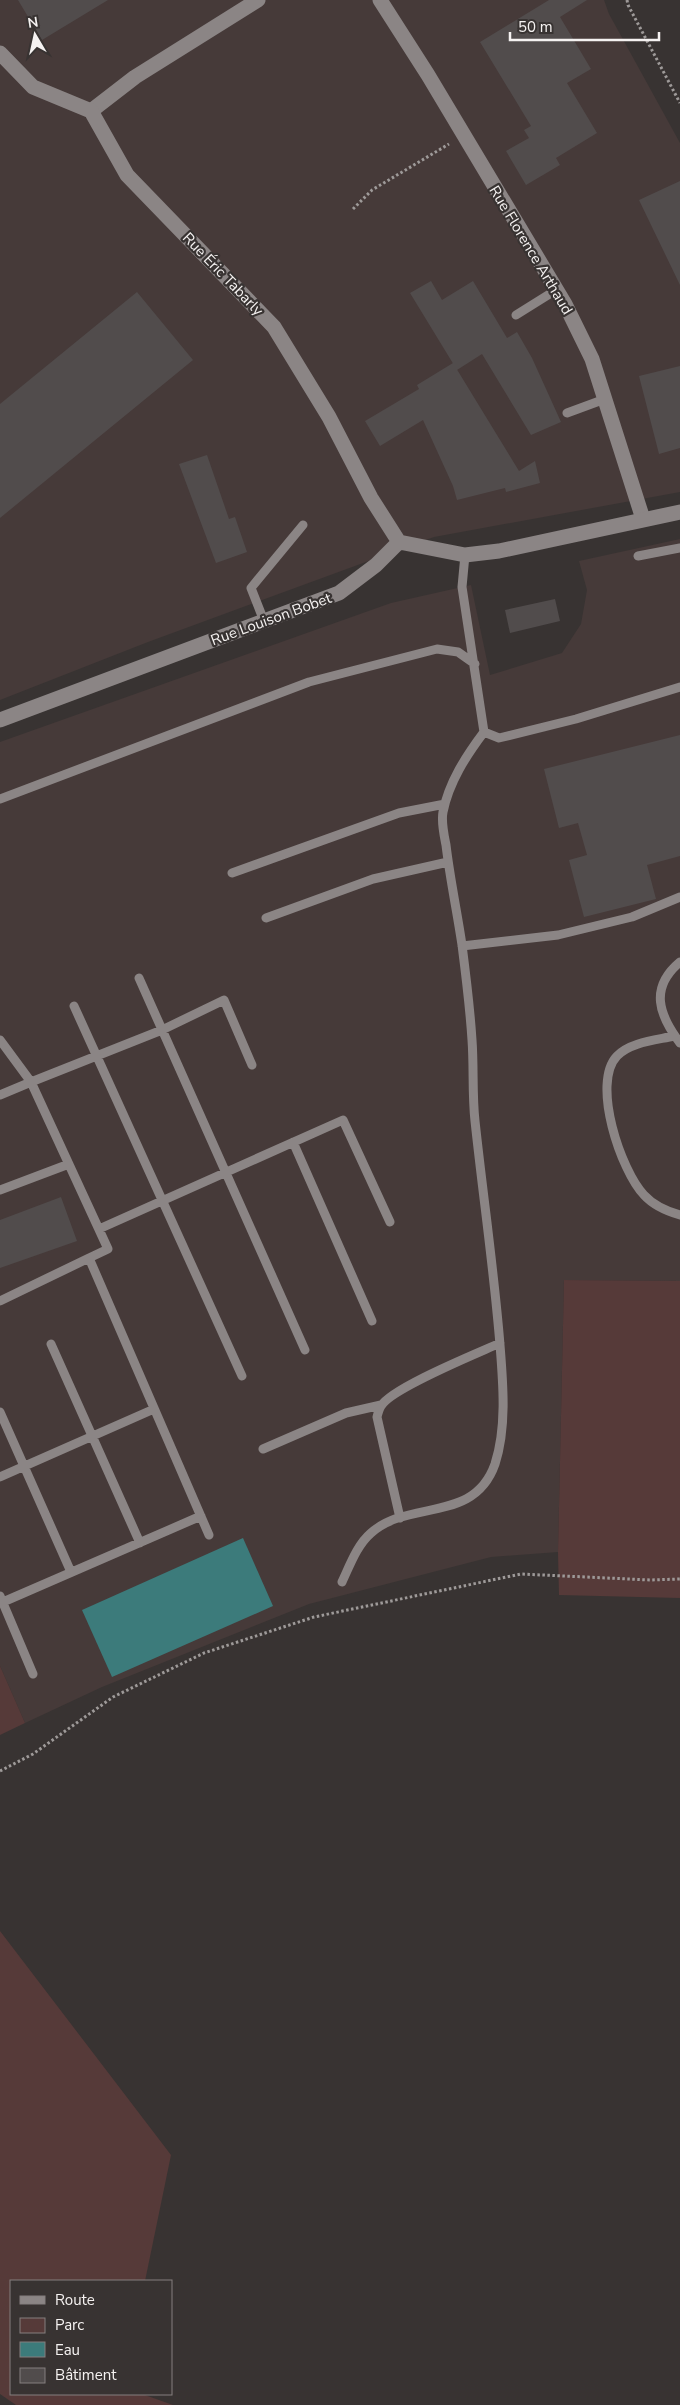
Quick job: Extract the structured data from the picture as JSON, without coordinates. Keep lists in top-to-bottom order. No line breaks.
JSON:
{"streets":{"street":["Rue Florence Arthaud","Rue Éric Tabarly","Rue Louison Bobet"]},"crossings":[["Rue Éric Tabarly","Rue Louison Bobet"]],"legend":["Route","Parc","Eau","Bâtiment"],"scale_bar":"50 m","north":"top"}
